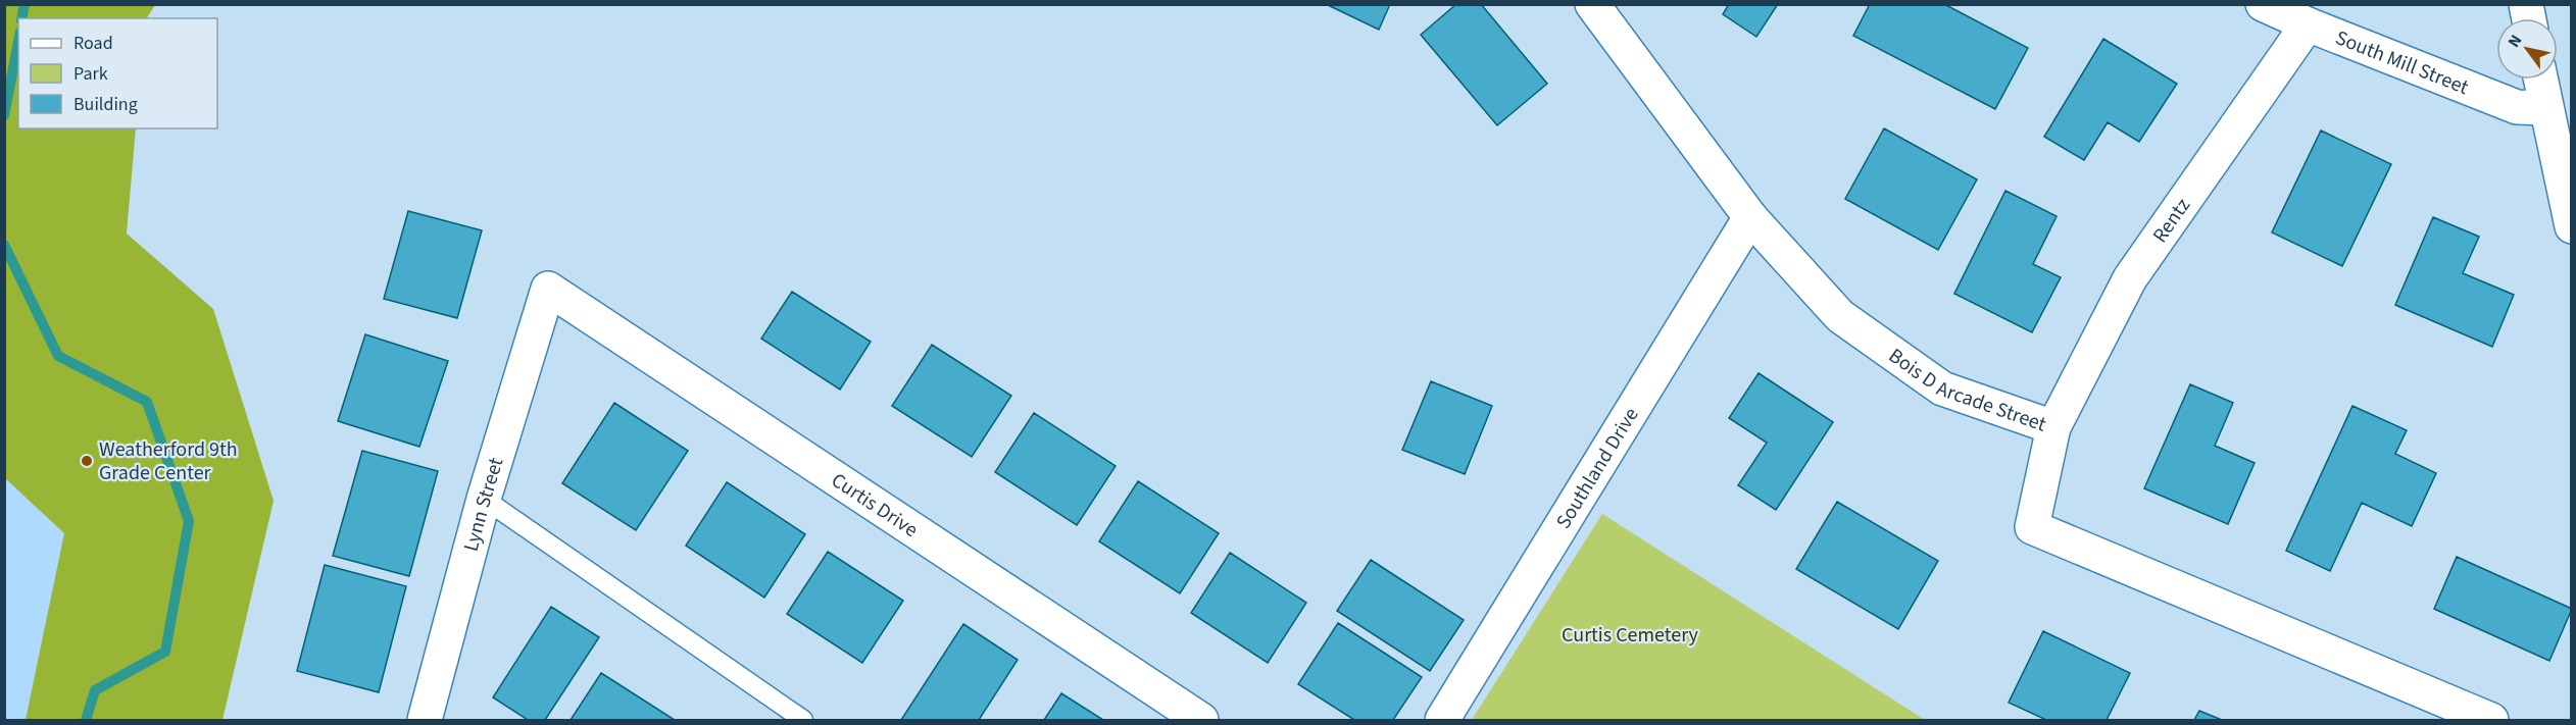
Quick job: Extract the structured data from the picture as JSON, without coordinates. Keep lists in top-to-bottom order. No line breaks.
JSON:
{"streets":{"street":["South Mill Street","Rentz","Bois D Arcade Street","Southland Drive","Lynn Street","Curtis Drive"]},"crossings":[["South Mill Street","Rentz"],["Rentz","Bois D Arcade Street"],["Bois D Arcade Street","Southland Drive"],["Lynn Street","Curtis Drive"]],"parks":["Curtis Cemetery"],"places":["Weatherford 9th Grade Center"],"legend":["Road","Park","Building"],"north":"top left"}
